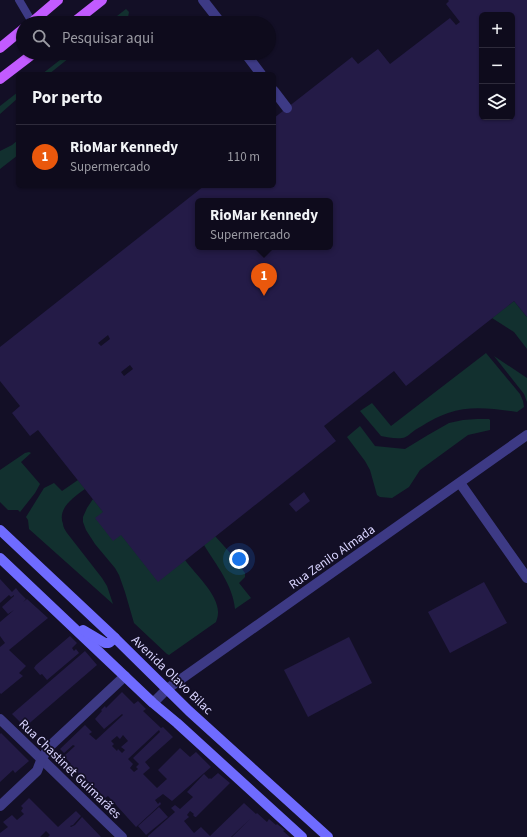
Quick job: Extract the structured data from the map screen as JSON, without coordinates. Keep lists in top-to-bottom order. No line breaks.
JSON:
{"streets":{"street":["Rua Zenilo Almada","Avenida Olavo Bilac","Rua Chastinet Guimarães"]},"crossings":[["Rua Zenilo Almada","Avenida Olavo Bilac"]],"page":{"map_buttons":["+","−"],"search":"Pesquisar aqui","heading":"Por perto","list":[{"mark":"1","name":"RioMar Kennedy","note":"Supermercado","value":"110 m"}],"popup":["RioMar Kennedy","Supermercado"],"pins":"1"}}
